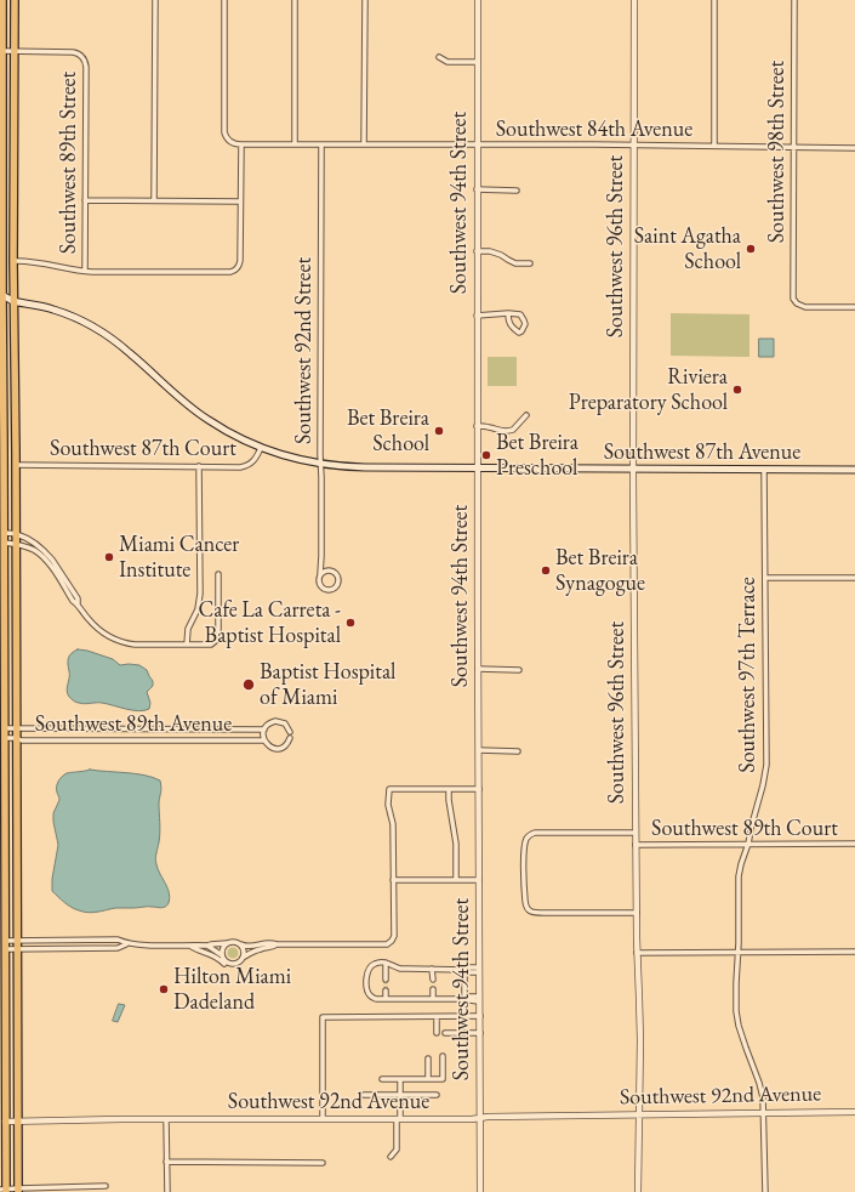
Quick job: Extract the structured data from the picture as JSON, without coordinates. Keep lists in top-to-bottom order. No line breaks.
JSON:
{"streets":{"main road":["Southwest 87th Avenue"],"street":["Southwest 84th Avenue","Southwest 98th Street","Southwest 89th Street","Southwest 94th Street","Southwest 96th Street","Southwest 92nd Street","Southwest 87th Court","Southwest 97th Terrace","Southwest 89th Avenue","Southwest 89th Court","Southwest 92nd Avenue"]},"crossings":[["Southwest 84th Avenue","Southwest 98th Street"],["Southwest 84th Avenue","Southwest 94th Street"],["Southwest 84th Avenue","Southwest 96th Street"],["Southwest 84th Avenue","Southwest 92nd Street"],["Southwest 94th Street","Southwest 87th Avenue"],["Southwest 94th Street","Southwest 92nd Avenue"],["Southwest 96th Street","Southwest 87th Avenue"],["Southwest 96th Street","Southwest 89th Court"],["Southwest 96th Street","Southwest 92nd Avenue"],["Southwest 92nd Street","Southwest 87th Avenue"],["Southwest 87th Court","Southwest 87th Avenue"],["Southwest 87th Avenue","Southwest 97th Terrace"],["Southwest 97th Terrace","Southwest 89th Court"],["Southwest 97th Terrace","Southwest 92nd Avenue"]],"places":["Saint Agatha School","Riviera Preparatory School","Bet Breira School","Bet Breira Preschool","Miami Cancer Institute","Bet Breira Synagogue","Cafe La Carreta - Baptist Hospital","Baptist Hospital of Miami","Hilton Miami Dadeland"]}
